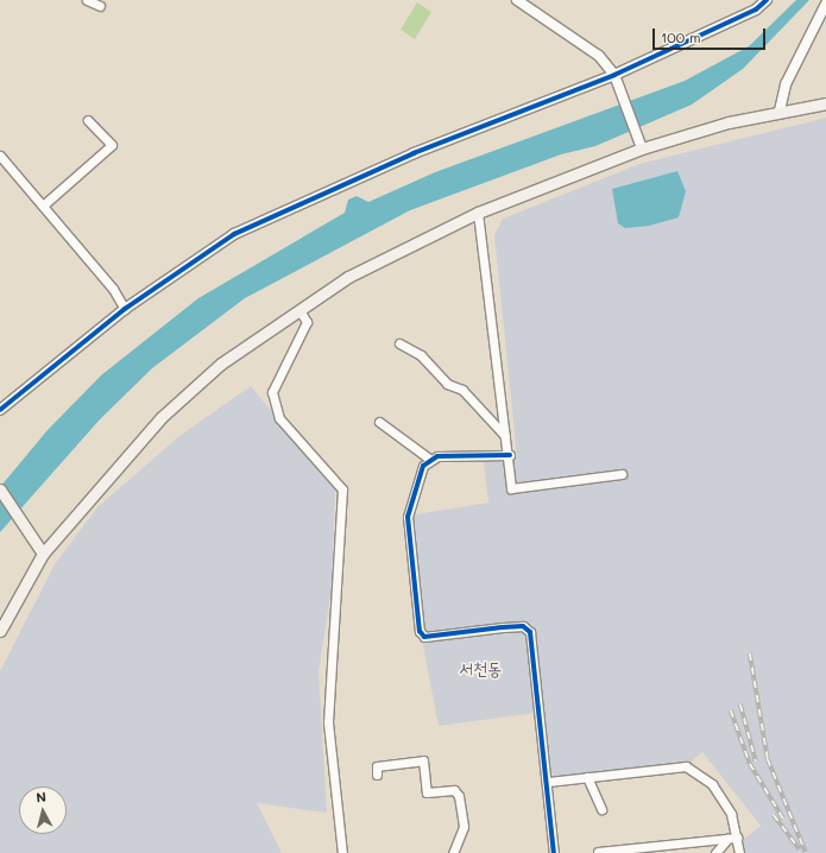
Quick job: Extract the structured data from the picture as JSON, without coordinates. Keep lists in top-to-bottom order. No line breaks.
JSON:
{"districts":["서천동"],"scale_bar":"100 m","north":"top"}
